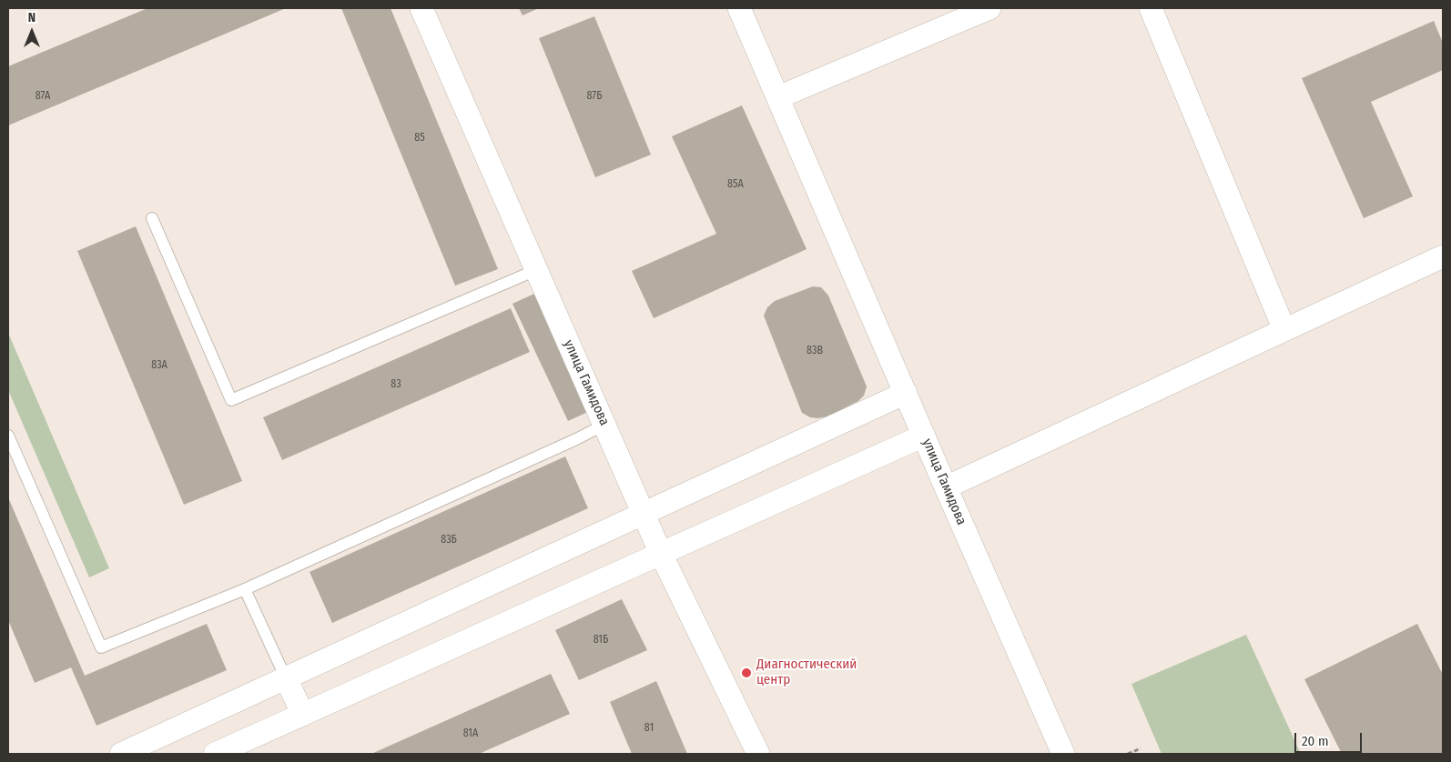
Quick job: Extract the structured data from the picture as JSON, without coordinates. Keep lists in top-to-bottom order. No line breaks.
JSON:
{"streets":{"street":["улица Гамидова"]},"places":["Диагностический центр"],"house_numbers":["87А","87Б","85","85А","83В","83А","83","83Б","81Б","81","81А"],"scale_bar":"20 m","north":"top"}
